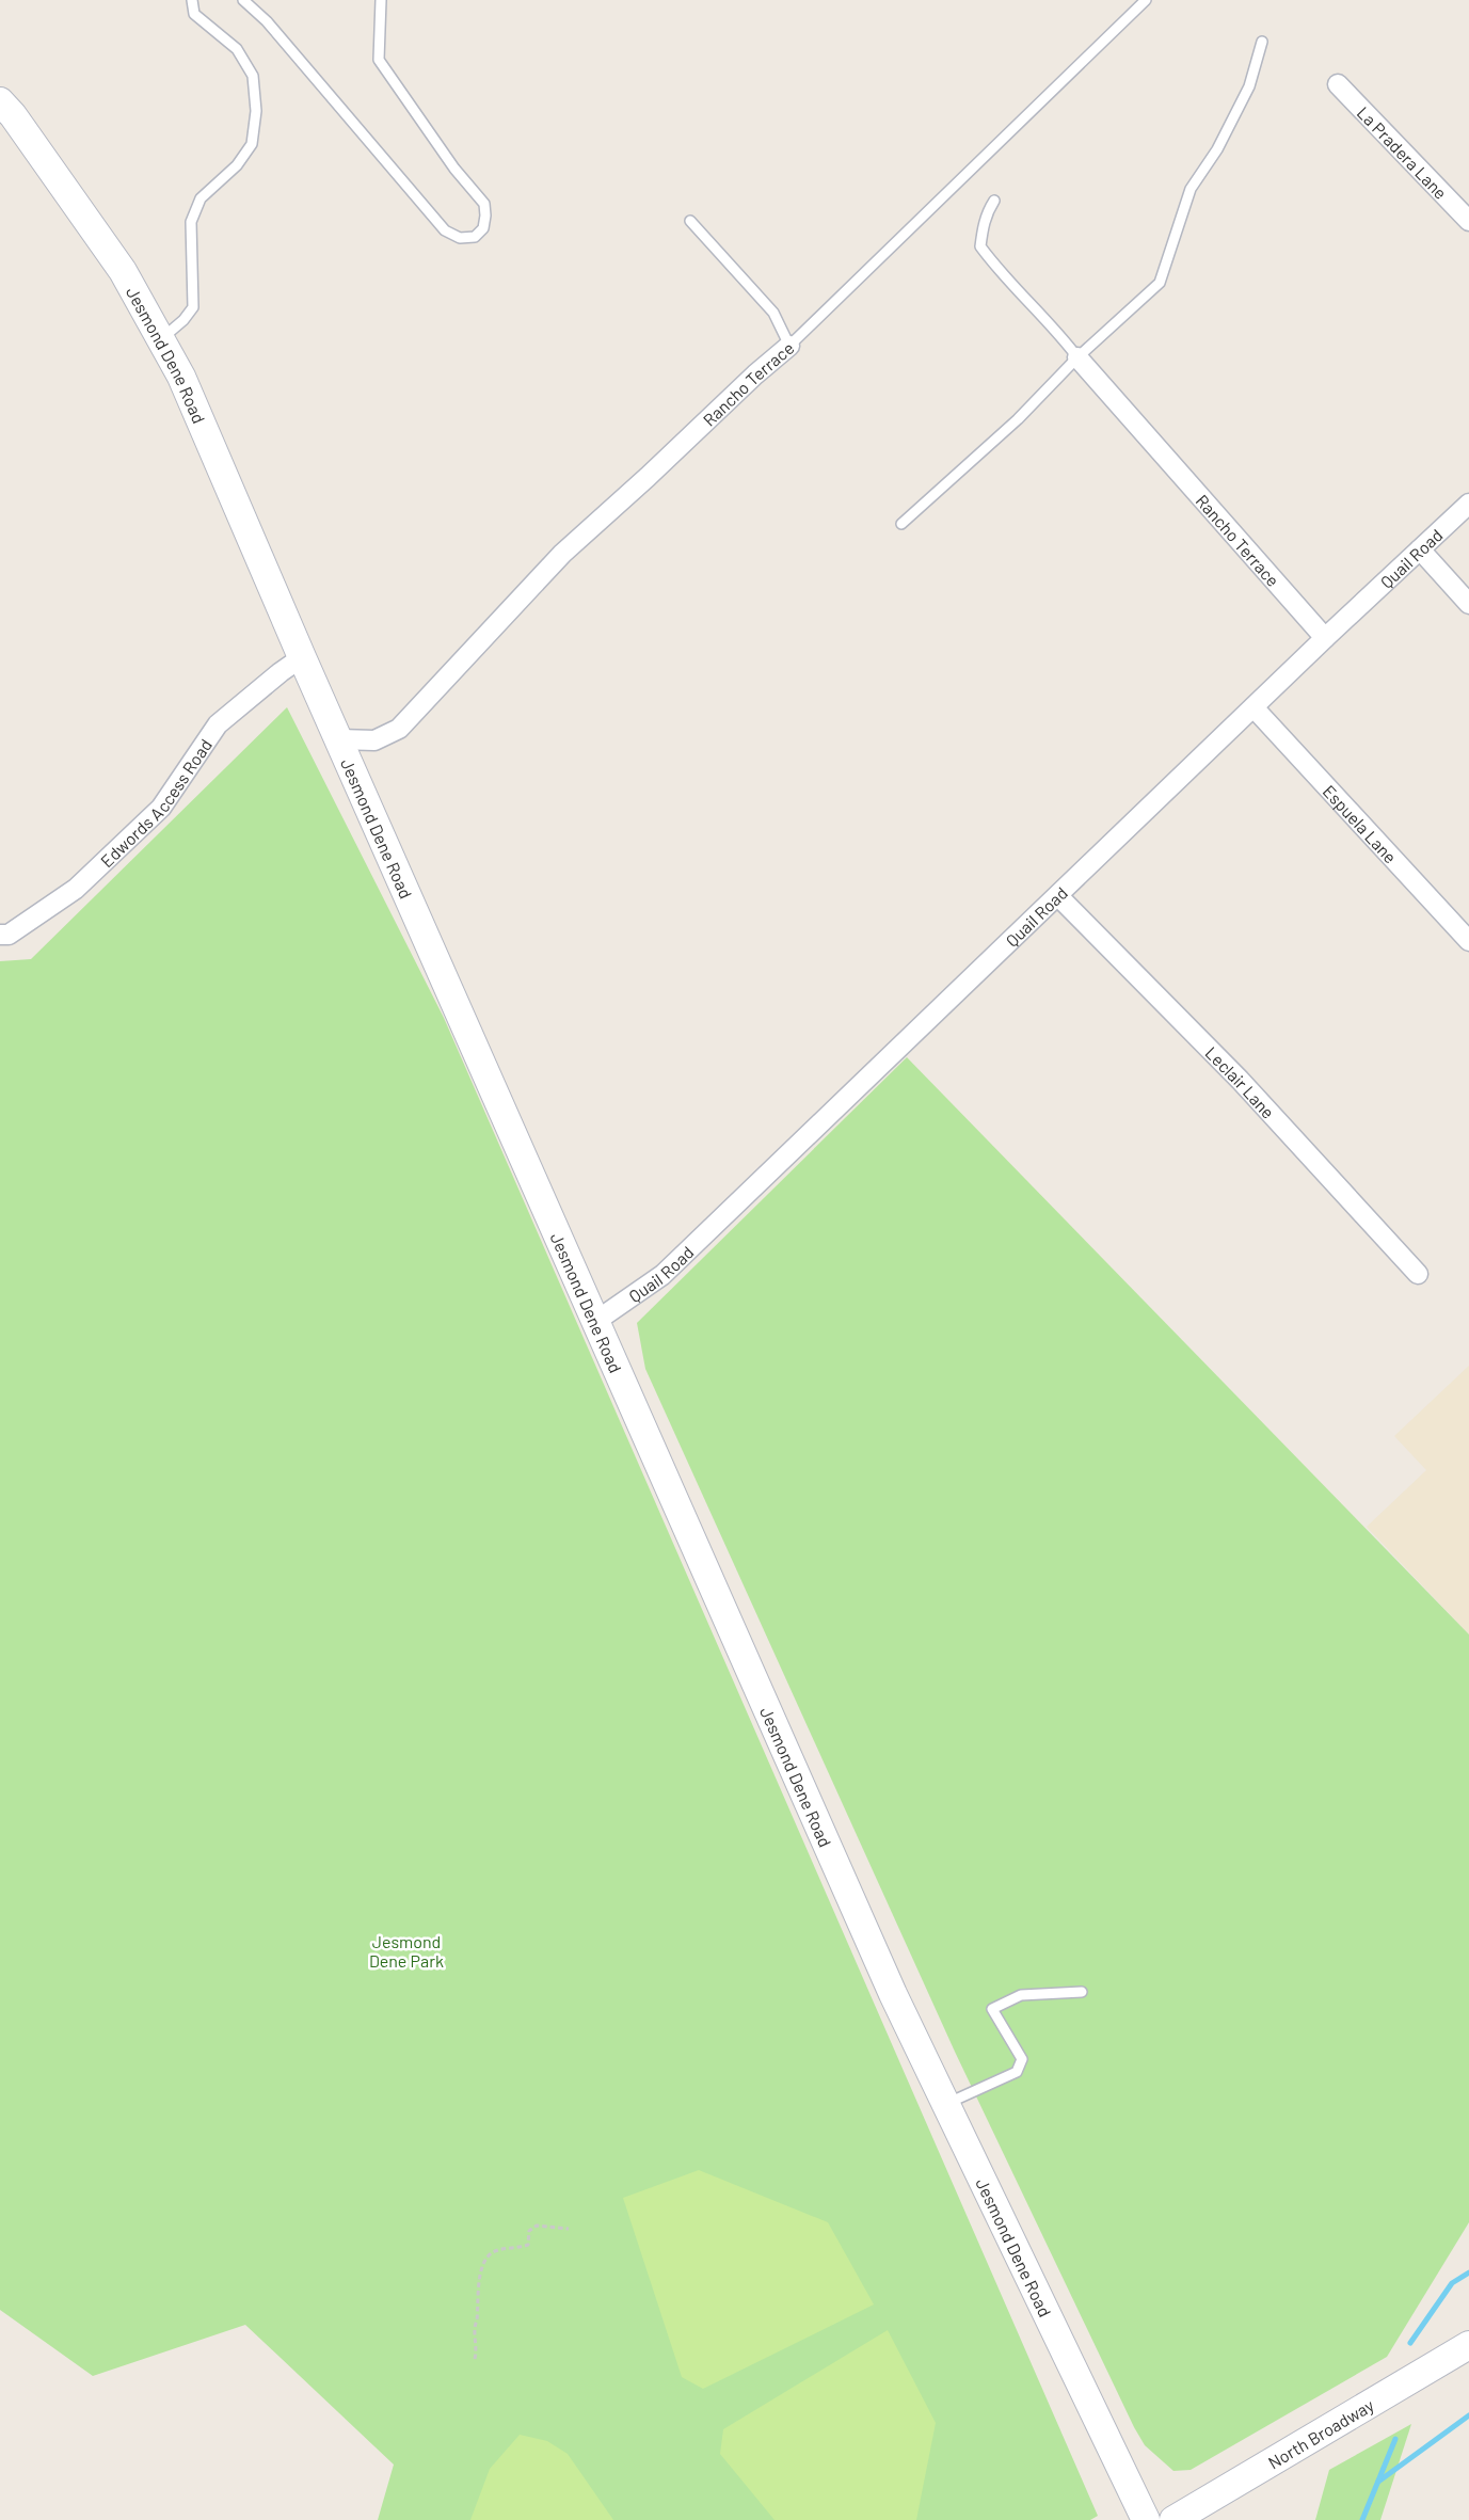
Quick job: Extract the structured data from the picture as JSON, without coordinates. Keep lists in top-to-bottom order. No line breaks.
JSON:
{"streets":{"street":["La Pradera Lane","Jesmond Dene Road","Rancho Terrace","Quail Road","Edwords Access Road","Espuela Lane","Leclair Lane","North Broadway"]},"crossings":[["Jesmond Dene Road","Rancho Terrace"],["Jesmond Dene Road","Quail Road"],["Jesmond Dene Road","Edwords Access Road"],["Rancho Terrace","Quail Road"],["Quail Road","Espuela Lane"],["Quail Road","Leclair Lane"]],"parks":["Jesmond Dene Park"]}
